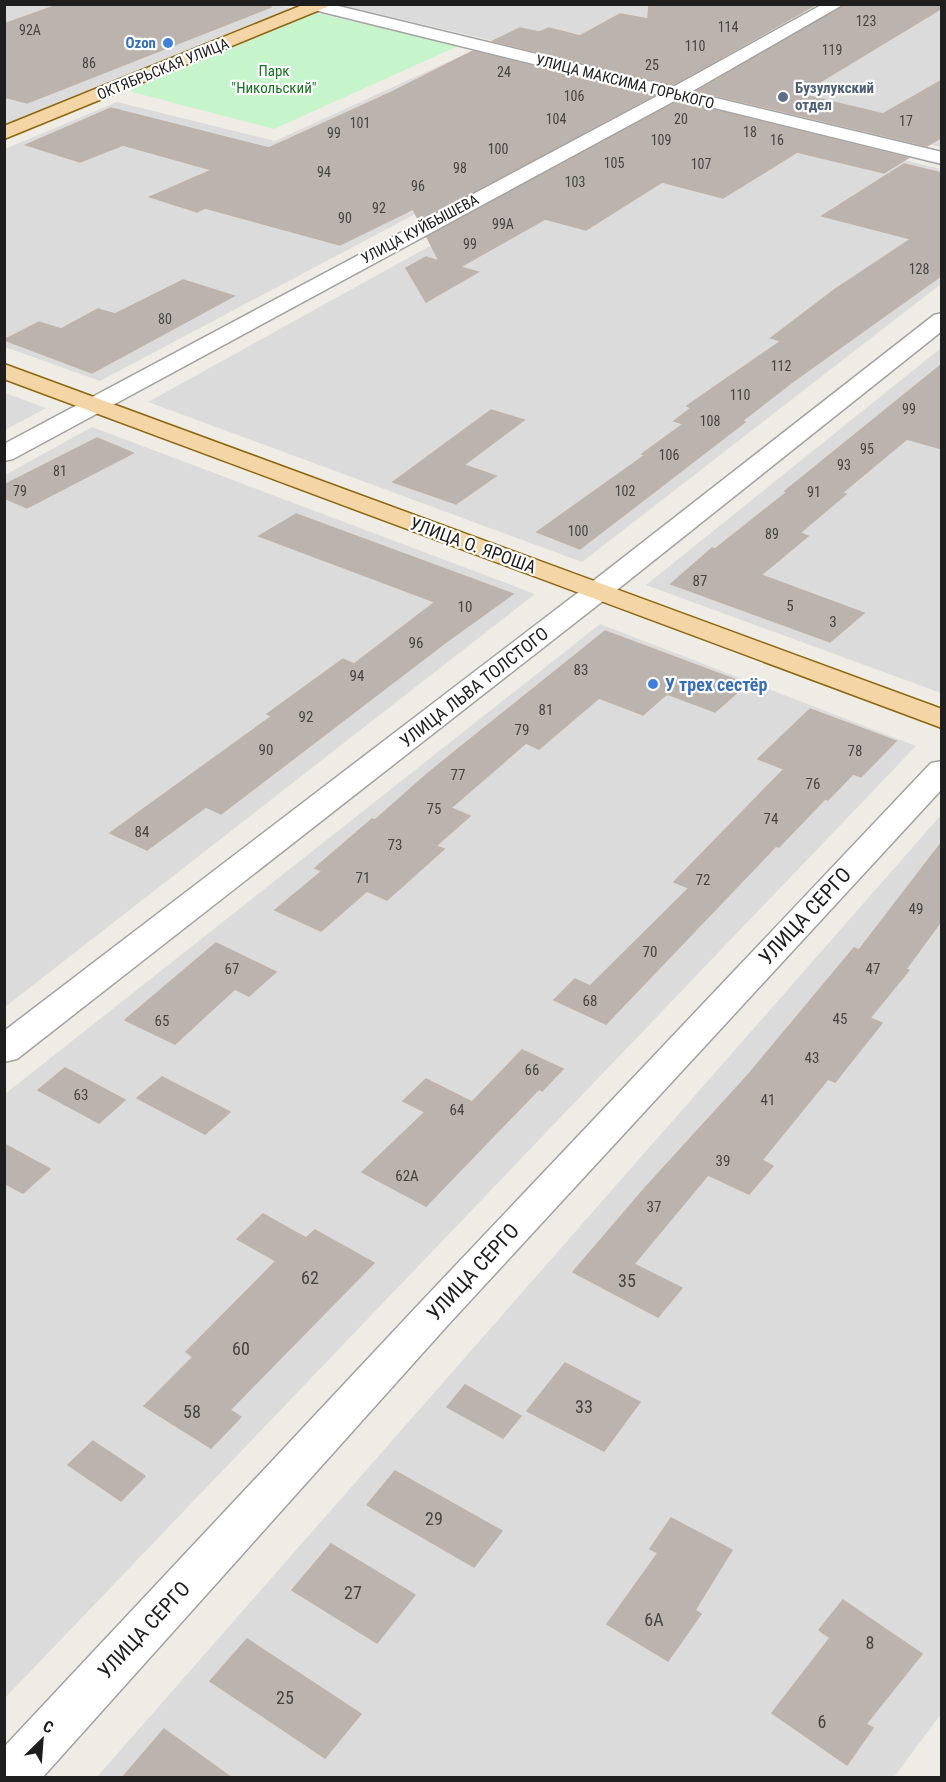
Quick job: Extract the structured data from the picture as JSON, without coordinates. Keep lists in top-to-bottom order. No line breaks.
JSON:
{"streets":{"main road":["ОКТЯБРЬСКАЯ УЛИЦА","УЛИЦА О. ЯРОША"],"street":["УЛИЦА МАКСИМА ГОРЬКОГО","УЛИЦА КУЙБЫШЕВА","УЛИЦА ЛЬВА ТОЛСТОГО","УЛИЦА СЕРГО"]},"crossings":[["ОКТЯБРЬСКАЯ УЛИЦА","УЛИЦА МАКСИМА ГОРЬКОГО"],["УЛИЦА МАКСИМА ГОРЬКОГО","УЛИЦА КУЙБЫШЕВА"],["УЛИЦА КУЙБЫШЕВА","УЛИЦА О. ЯРОША"],["УЛИЦА О. ЯРОША","УЛИЦА ЛЬВА ТОЛСТОГО"]],"parks":["Парк \"Никольский\""],"places":["Ozon","Бузулукский отдел","У трех сестёр"],"house_numbers":["123","114","92А","110","119","86","25","24","106","104","20","17","101","18","99","109","16","100","105","107","98","94","103","96","92","90","99А","99","128","80","112","110","99","108","95","106","93","81","79","102","91","100","89","87","5","10","3","96","83","94","81","92","79","90","78","77","76","75","74","84","73","71","72","49","70","67","47","68","45","65","43","66","63","41","64","39","62А","37","62","35","60","33","58","29","27","6А","8","25","6"],"north":"top right"}
